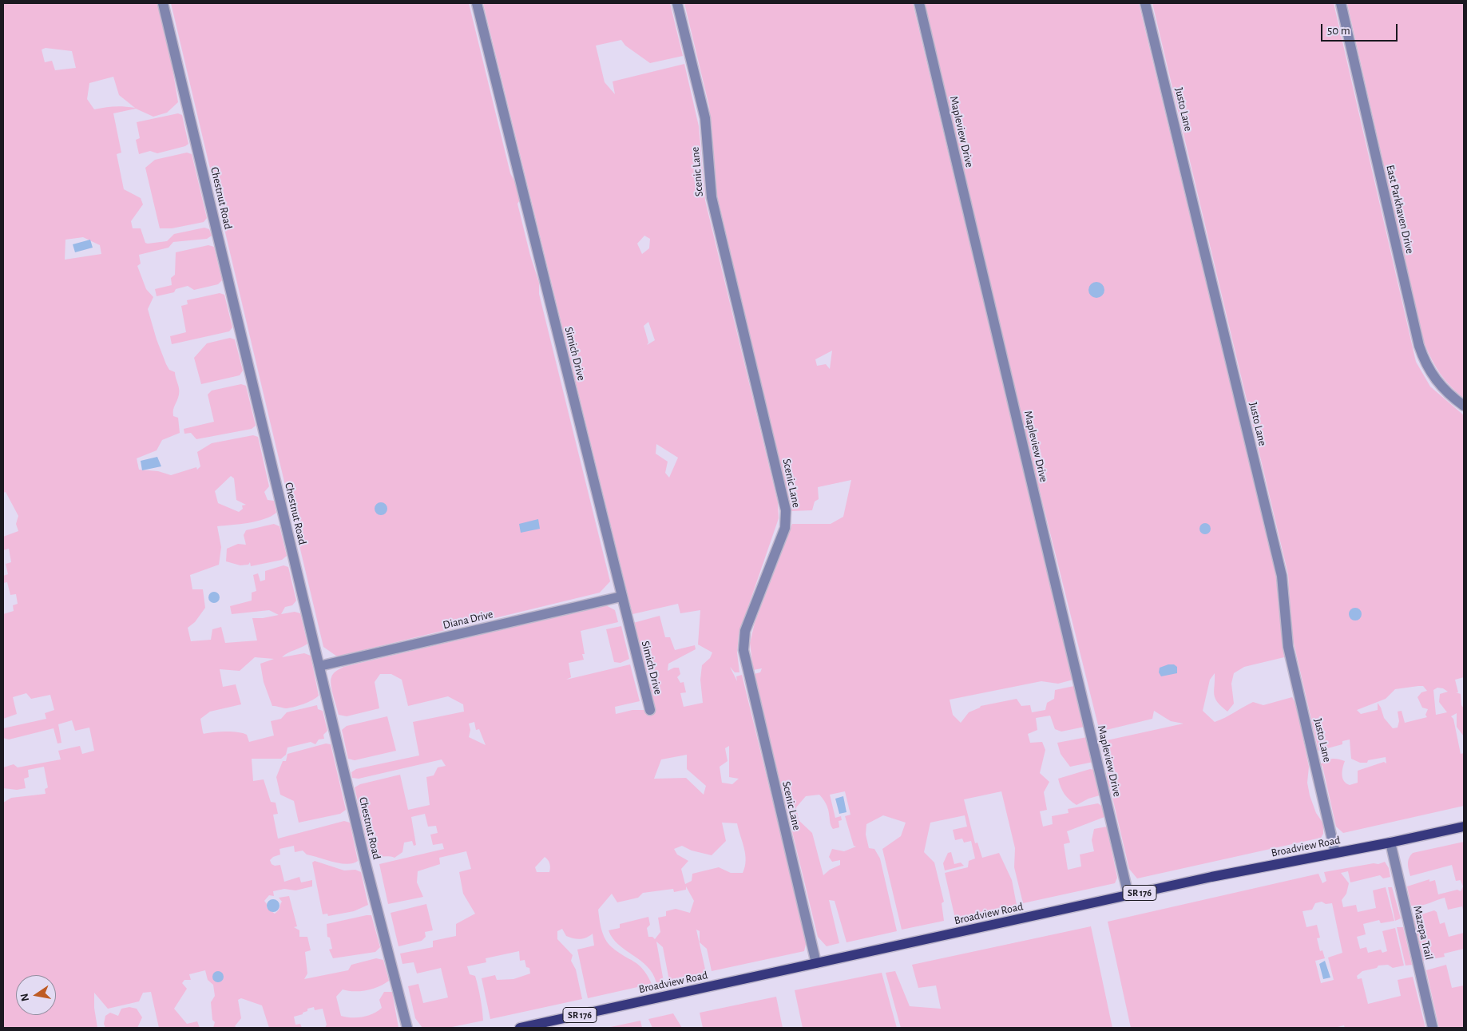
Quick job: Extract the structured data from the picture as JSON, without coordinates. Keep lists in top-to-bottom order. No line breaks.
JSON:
{"streets":{"main road":["Broadview Road","SR 176"],"street":["Justo Lane","Mapleview Drive","Scenic Lane","Chestnut Road","East Parkhaven Drive","Simich Drive","Diana Drive","Mazepa Trail"]},"crossings":[["Justo Lane","Broadview Road"],["Mapleview Drive","Broadview Road"],["Scenic Lane","Broadview Road"],["Chestnut Road","Diana Drive"],["Simich Drive","Diana Drive"],["Broadview Road","Mazepa Trail"]],"scale_bar":"50 m","north":"left"}
